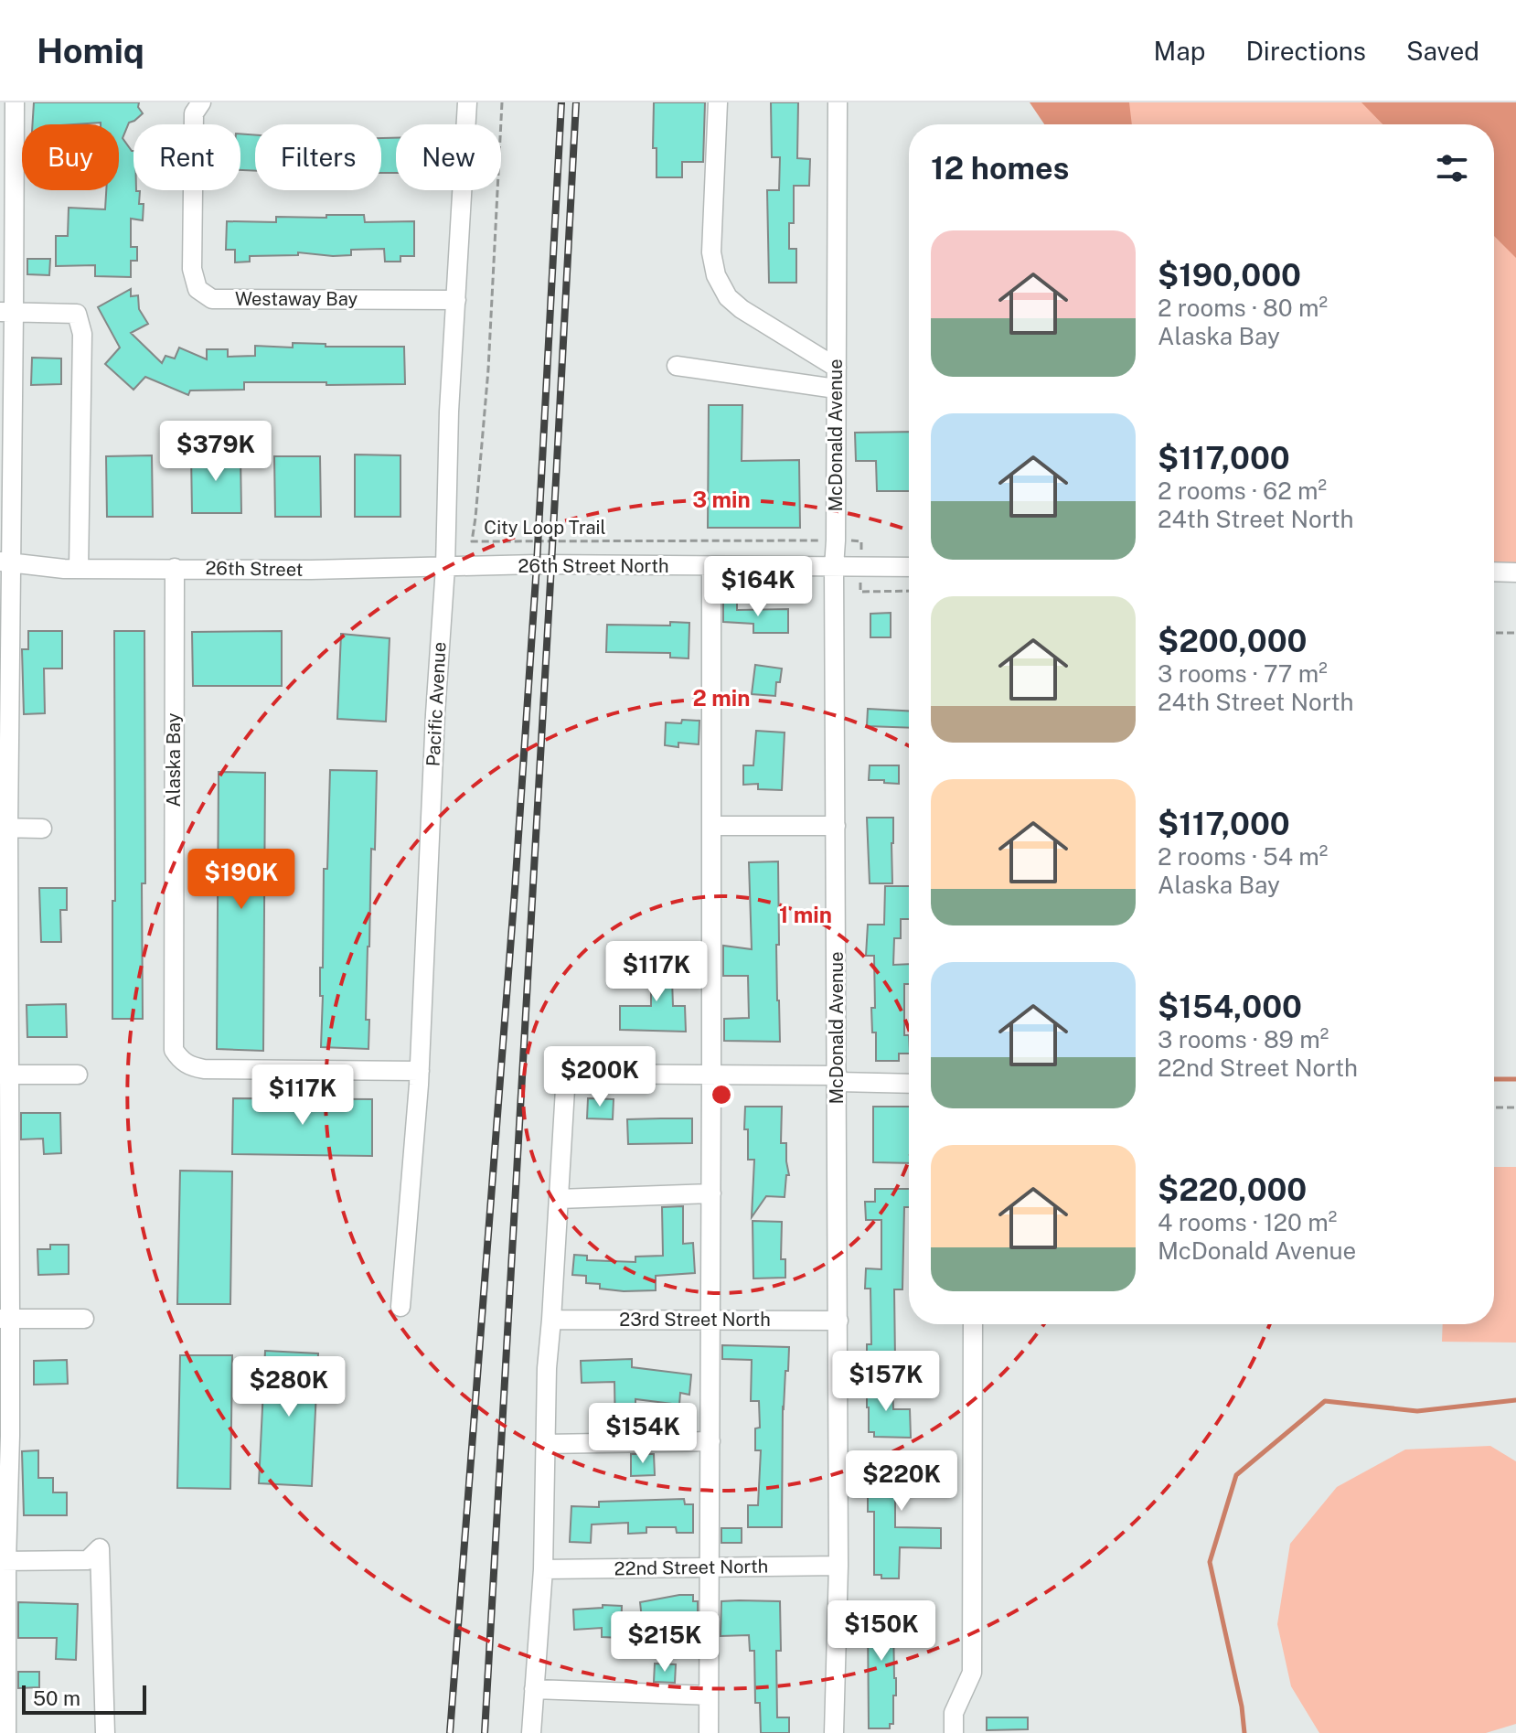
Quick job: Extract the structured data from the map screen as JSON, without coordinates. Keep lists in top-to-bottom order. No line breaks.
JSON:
{"streets":{"street":["Westaway Bay","McDonald Avenue","26th Street North","26th Street","Pacific Avenue","Alaska Bay","23rd Street North","22nd Street North"],"path":["City Loop Trail"]},"crossings":[["Westaway Bay","Pacific Avenue"],["McDonald Avenue","City Loop Trail"],["McDonald Avenue","26th Street North"],["McDonald Avenue","23rd Street North"],["McDonald Avenue","22nd Street North"],["City Loop Trail","26th Street North"],["26th Street North","26th Street"],["26th Street North","Pacific Avenue"],["26th Street","Pacific Avenue"],["26th Street","Alaska Bay"],["Pacific Avenue","Alaska Bay"]],"scale_bar":"50 m","page":{"header":"Homiq","nav":["Map","Directions","Saved"],"chip":["Buy","Rent","Filters","New"],"heading":"12 homes","list":[{"name":"$190,000","note":"2 rooms · 80 m² · Alaska Bay"},{"name":"$117,000","note":"2 rooms · 62 m² · 24th Street North"},{"name":"$200,000","note":"3 rooms · 77 m² · 24th Street North"},{"name":"$117,000","note":"2 rooms · 54 m² · Alaska Bay"},{"name":"$154,000","note":"3 rooms · 89 m² · 22nd Street North"},{"name":"$220,000","note":"4 rooms · 120 m² · McDonald Avenue"}],"price":["$379K","$164K","$190K","$117K","$200K","$117K","$157K","$280K","$154K","$220K","$150K","$215K"],"scale":"50 m"},"rings":["3 min","2 min","1 min"]}
